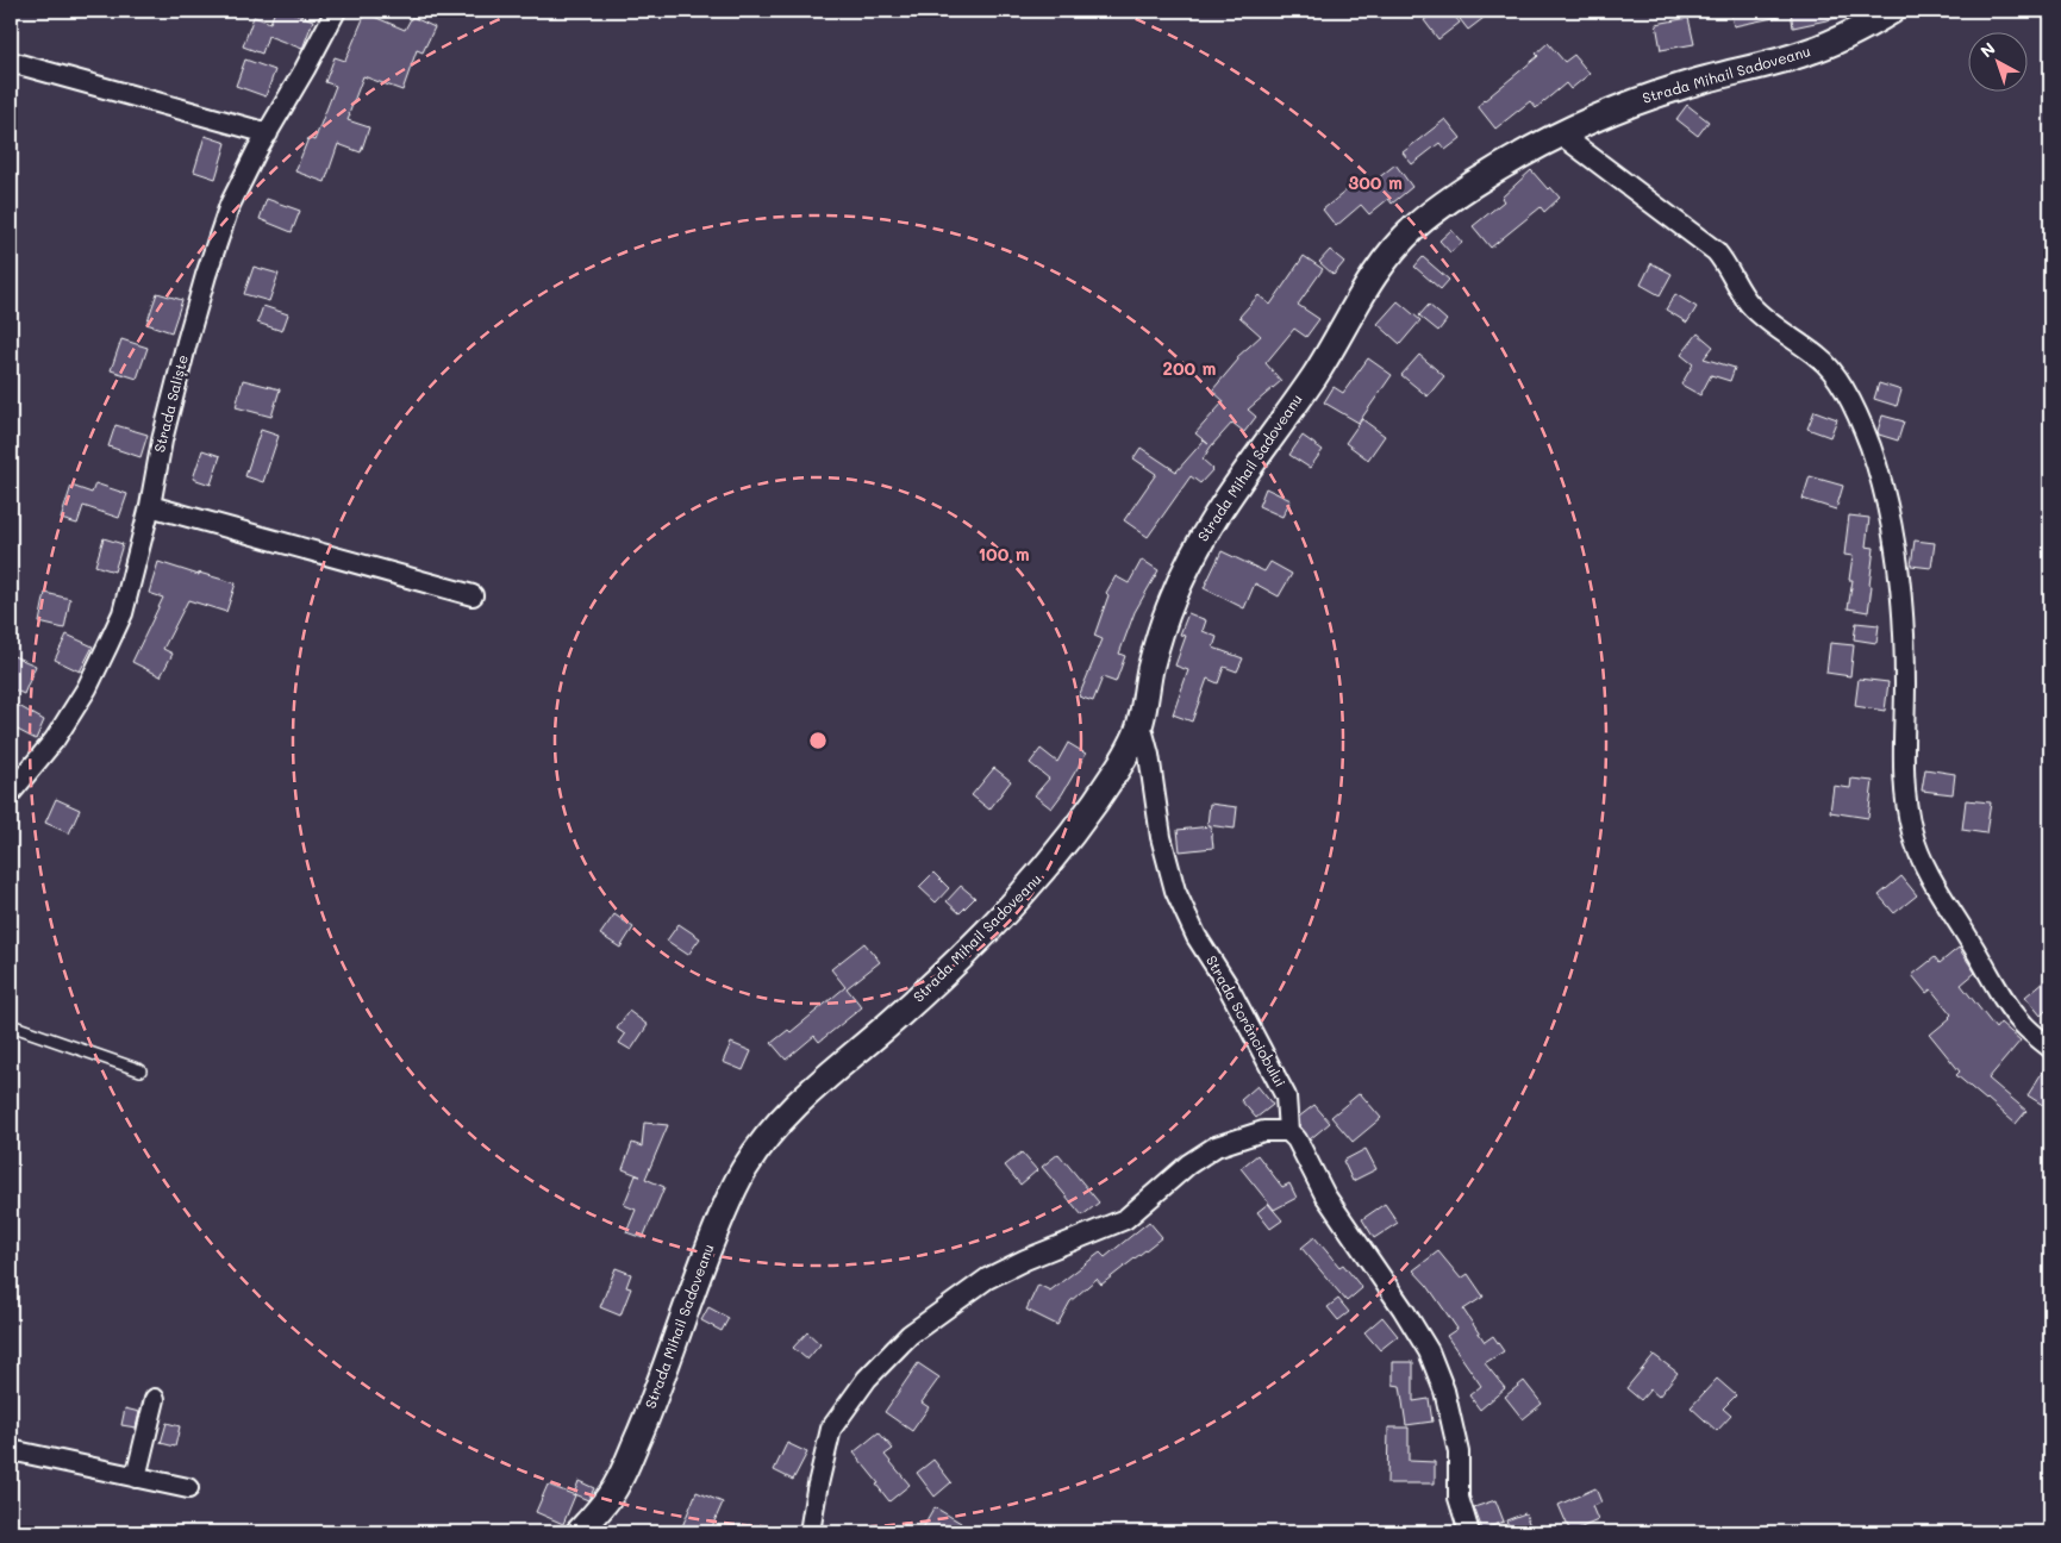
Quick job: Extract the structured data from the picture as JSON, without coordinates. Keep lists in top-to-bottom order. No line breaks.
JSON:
{"streets":{"street":["Strada Mihail Sadoveanu","Strada Saliște","Strada Scrânciobului"]},"crossings":[["Strada Mihail Sadoveanu","Strada Scrânciobului"]],"north":"top left","rings":["300 m","200 m","100 m"]}
